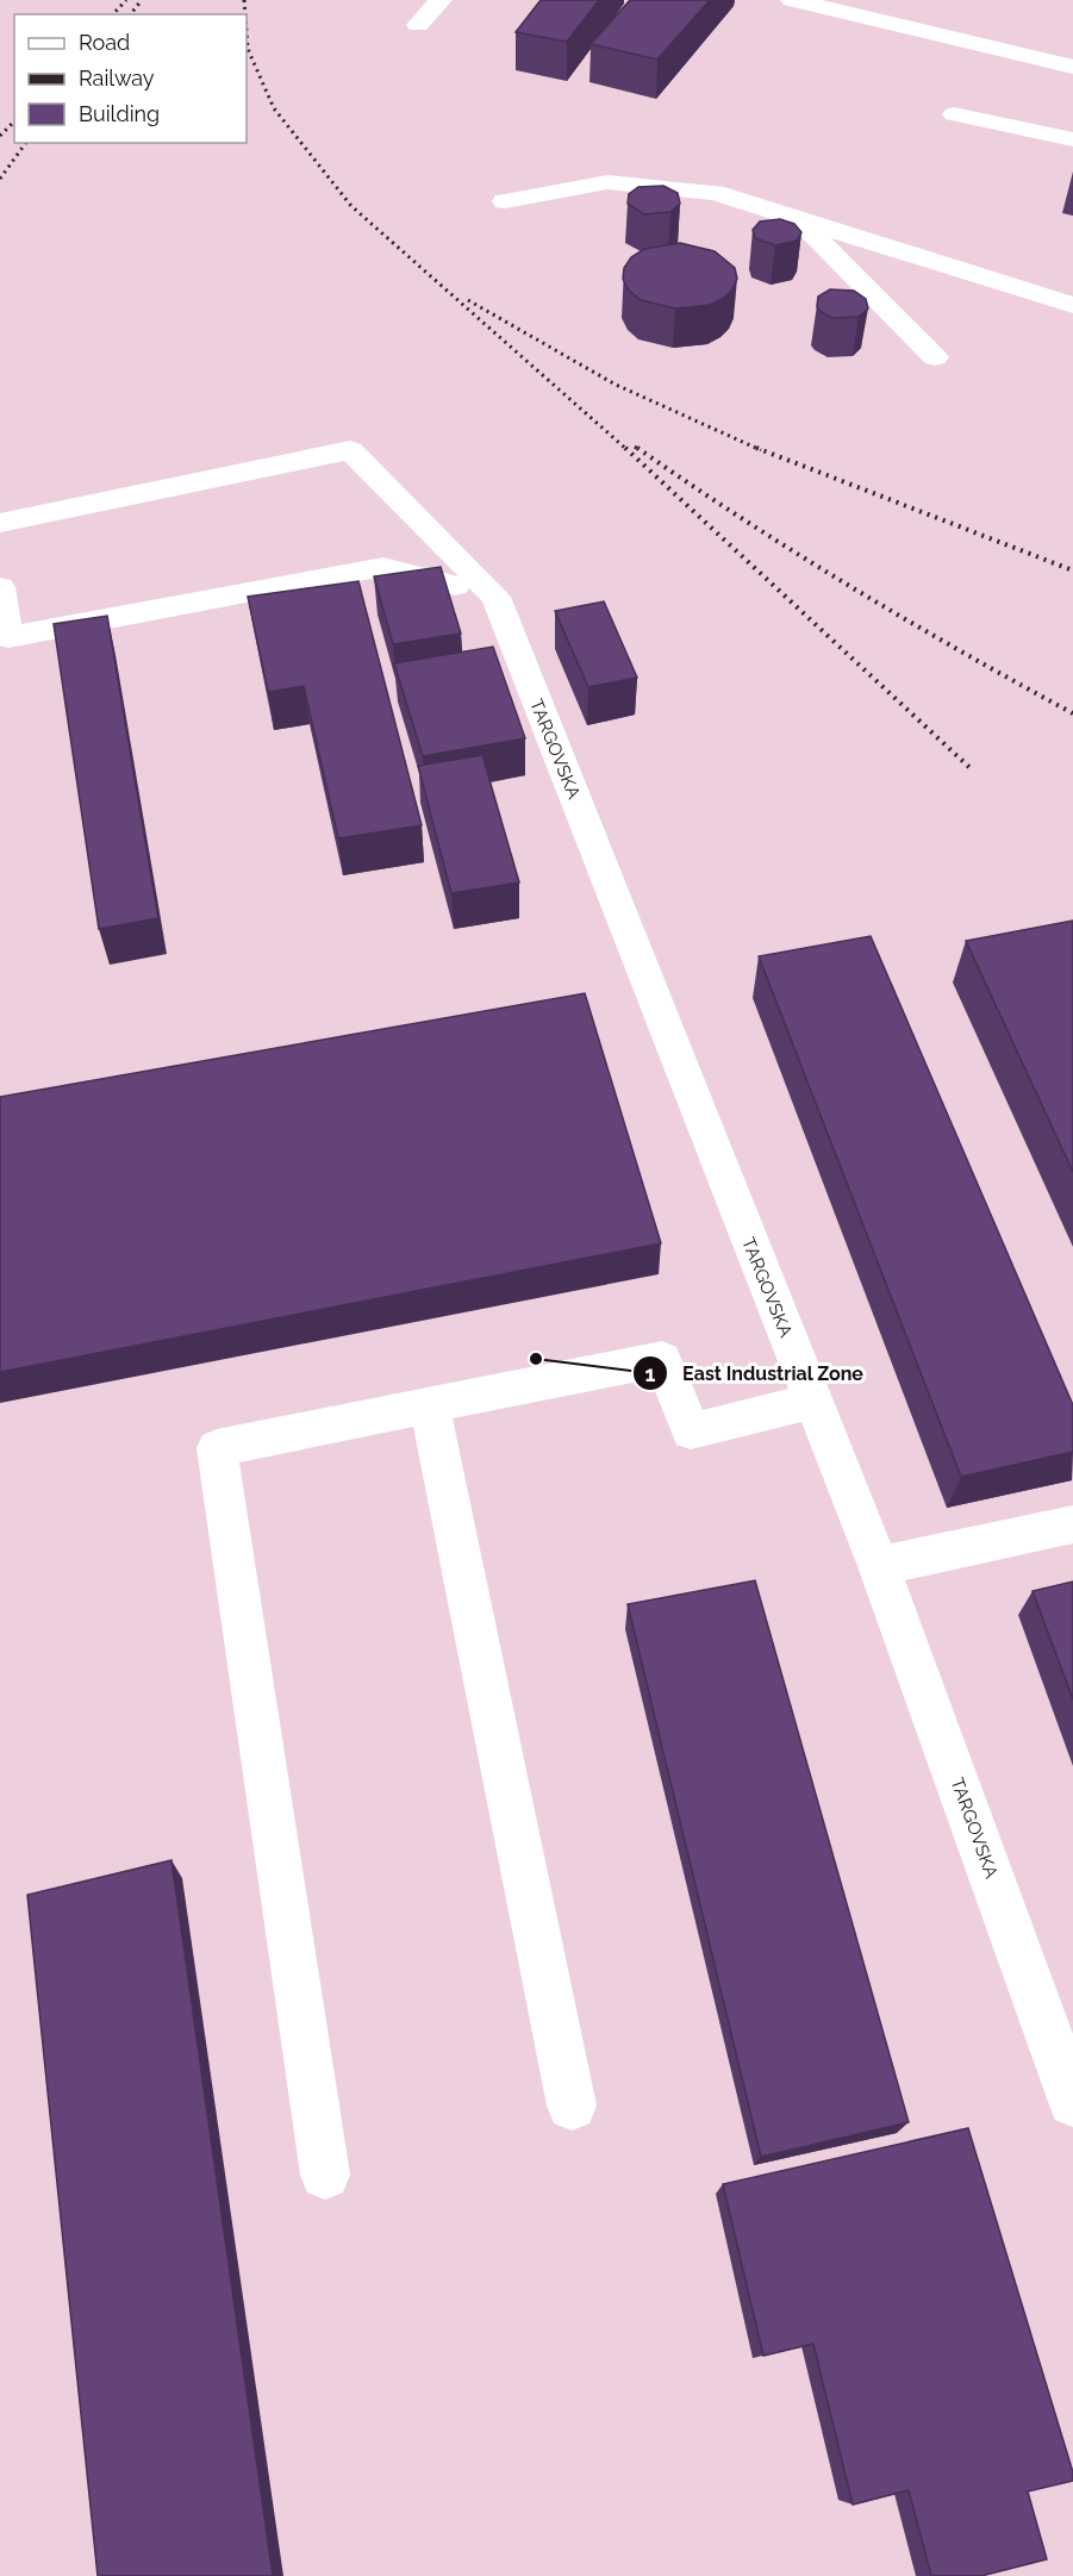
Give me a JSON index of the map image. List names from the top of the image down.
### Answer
{
  "streets": {
    "street": ["TARGOVSKA"]
  },
  "places": ["East Industrial Zone"],
  "legend": ["Road", "Railway", "Building"]
}
